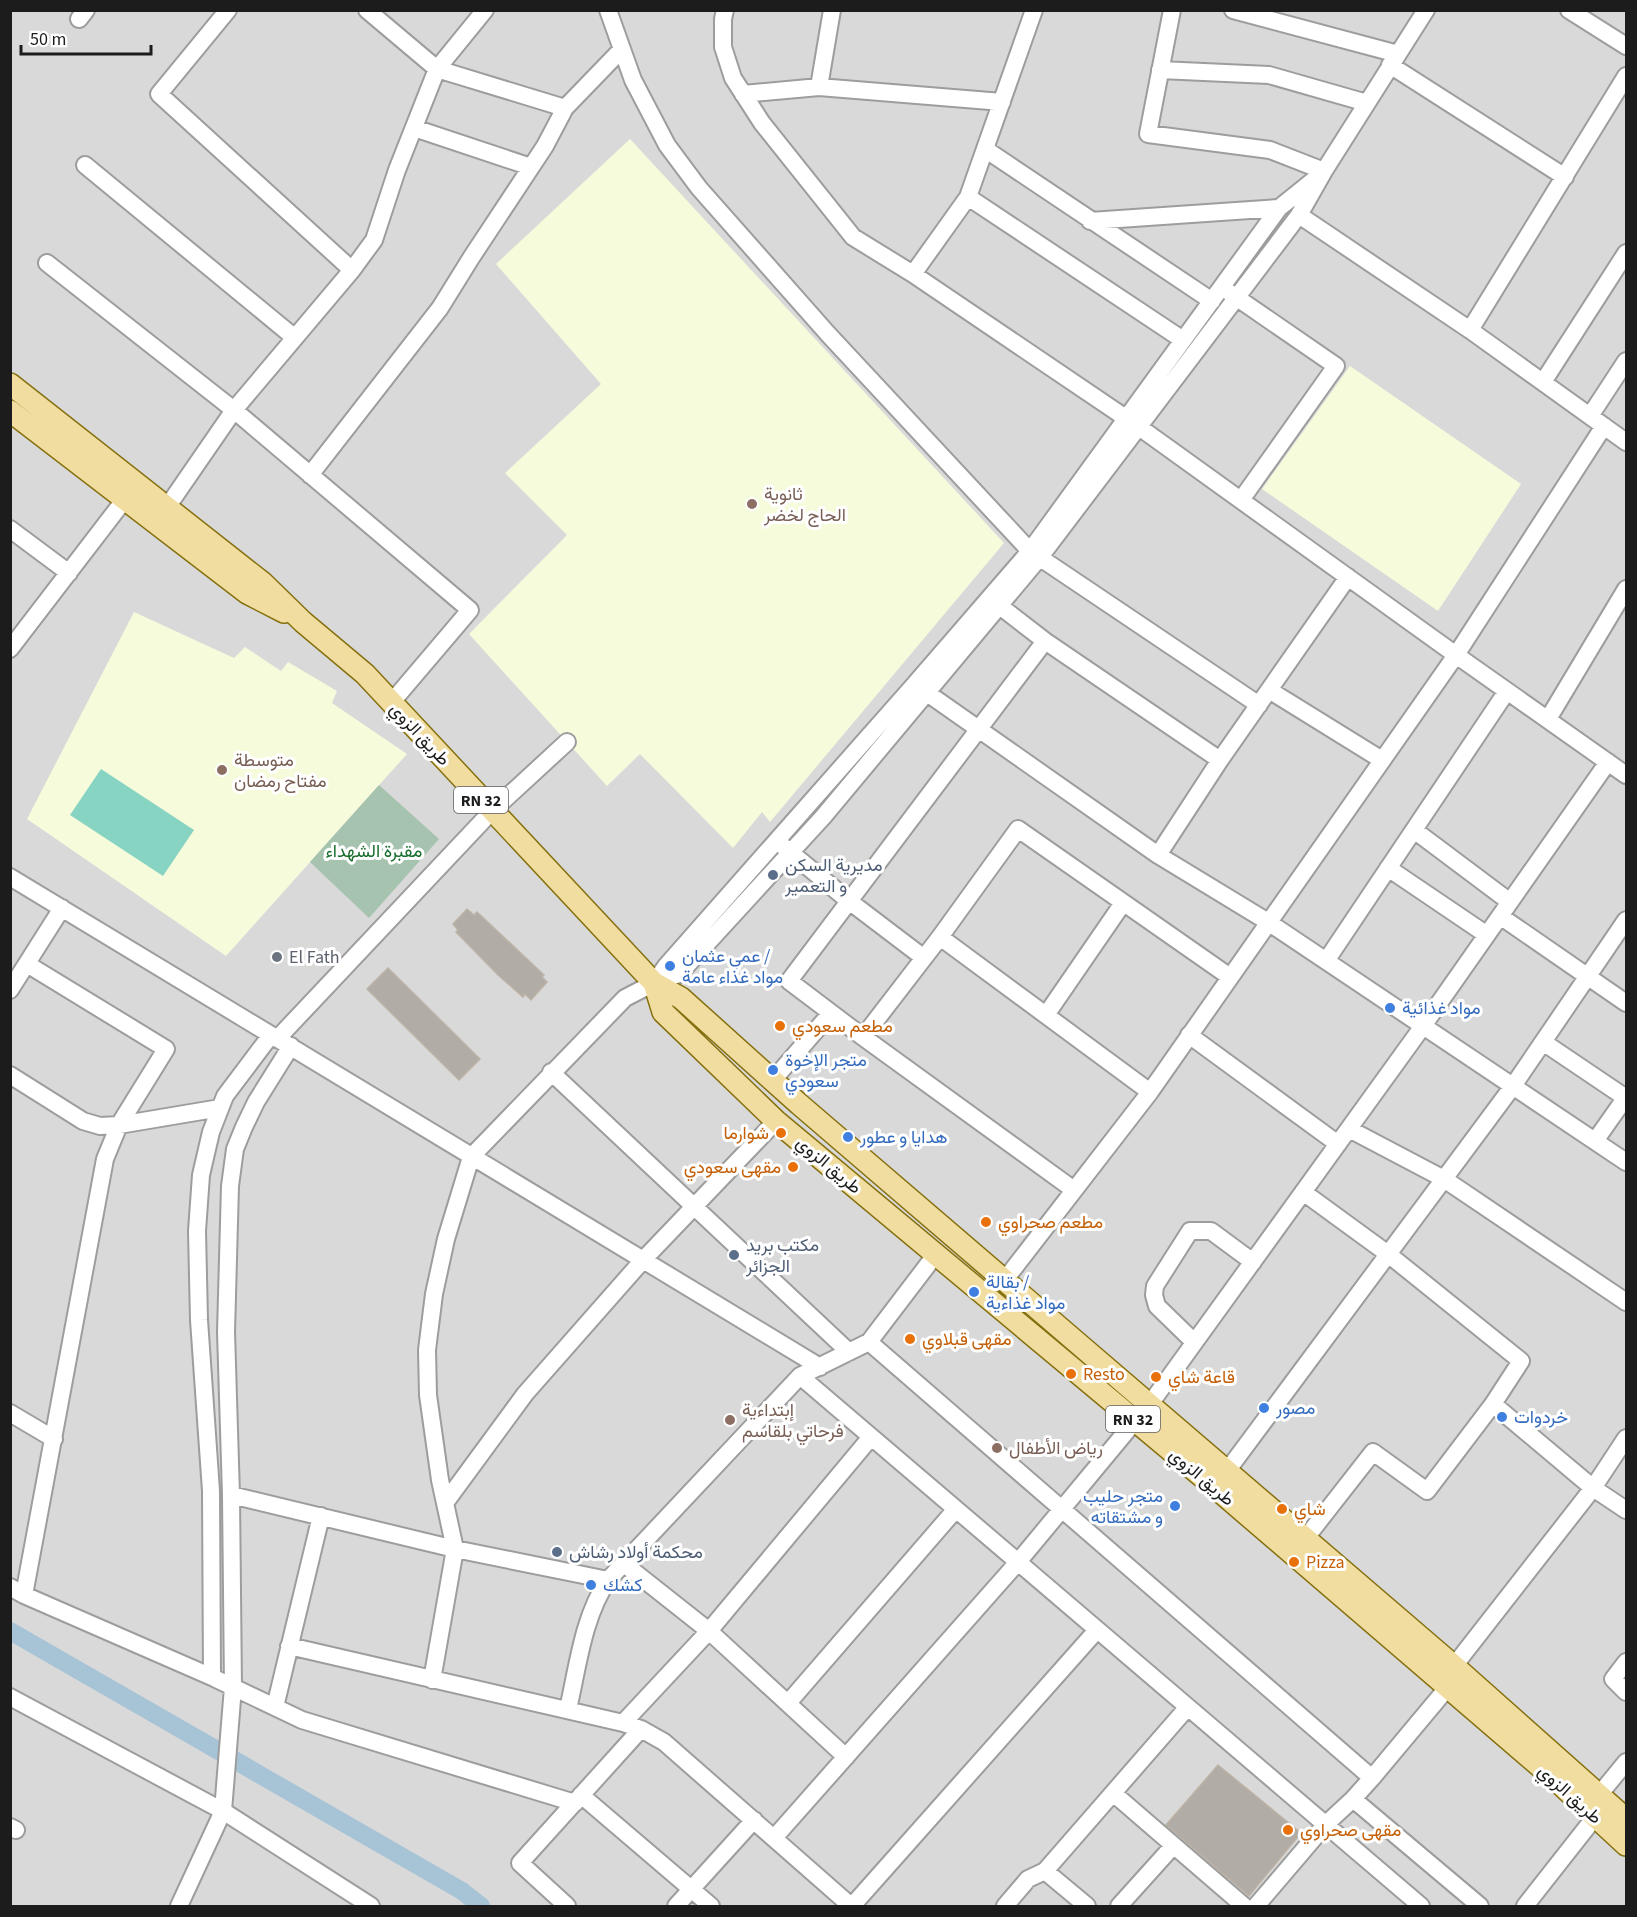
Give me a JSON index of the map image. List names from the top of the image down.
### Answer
{
  "streets": {
    "main road": ["طريق الزوي", "RN 32"]
  },
  "parks": ["مقبرة الشهداء"],
  "places": [
    "ثانوية الحاج لخضر",
    "متوسطة مفتاح رمضان",
    "مديرية السكن و التعمير",
    "El Fath",
    "عمي عثمان / مواد غذاء عامة",
    "مواد غذائية",
    "مطعم سعودي",
    "متجر الإخوة سعودي",
    "شوارما",
    "هدايا و عطور",
    "مقهى سعودي",
    "مطعم صحراوي",
    "مكتب بريد الجزائر",
    "بقالة / مواد غذاءية",
    "مقهى قبلاوي",
    "Resto",
    "قاعة شاي",
    "مصور",
    "خردوات",
    "إبتداءية فرحاتي بلقاسم",
    "رياض الأطفال",
    "متجر حليب و مشتقاته",
    "شاي",
    "محكمة أولاد رشاش",
    "Pizza",
    "كشك",
    "مقهى صحراوي"
  ],
  "scale_bar": "50 m"
}
